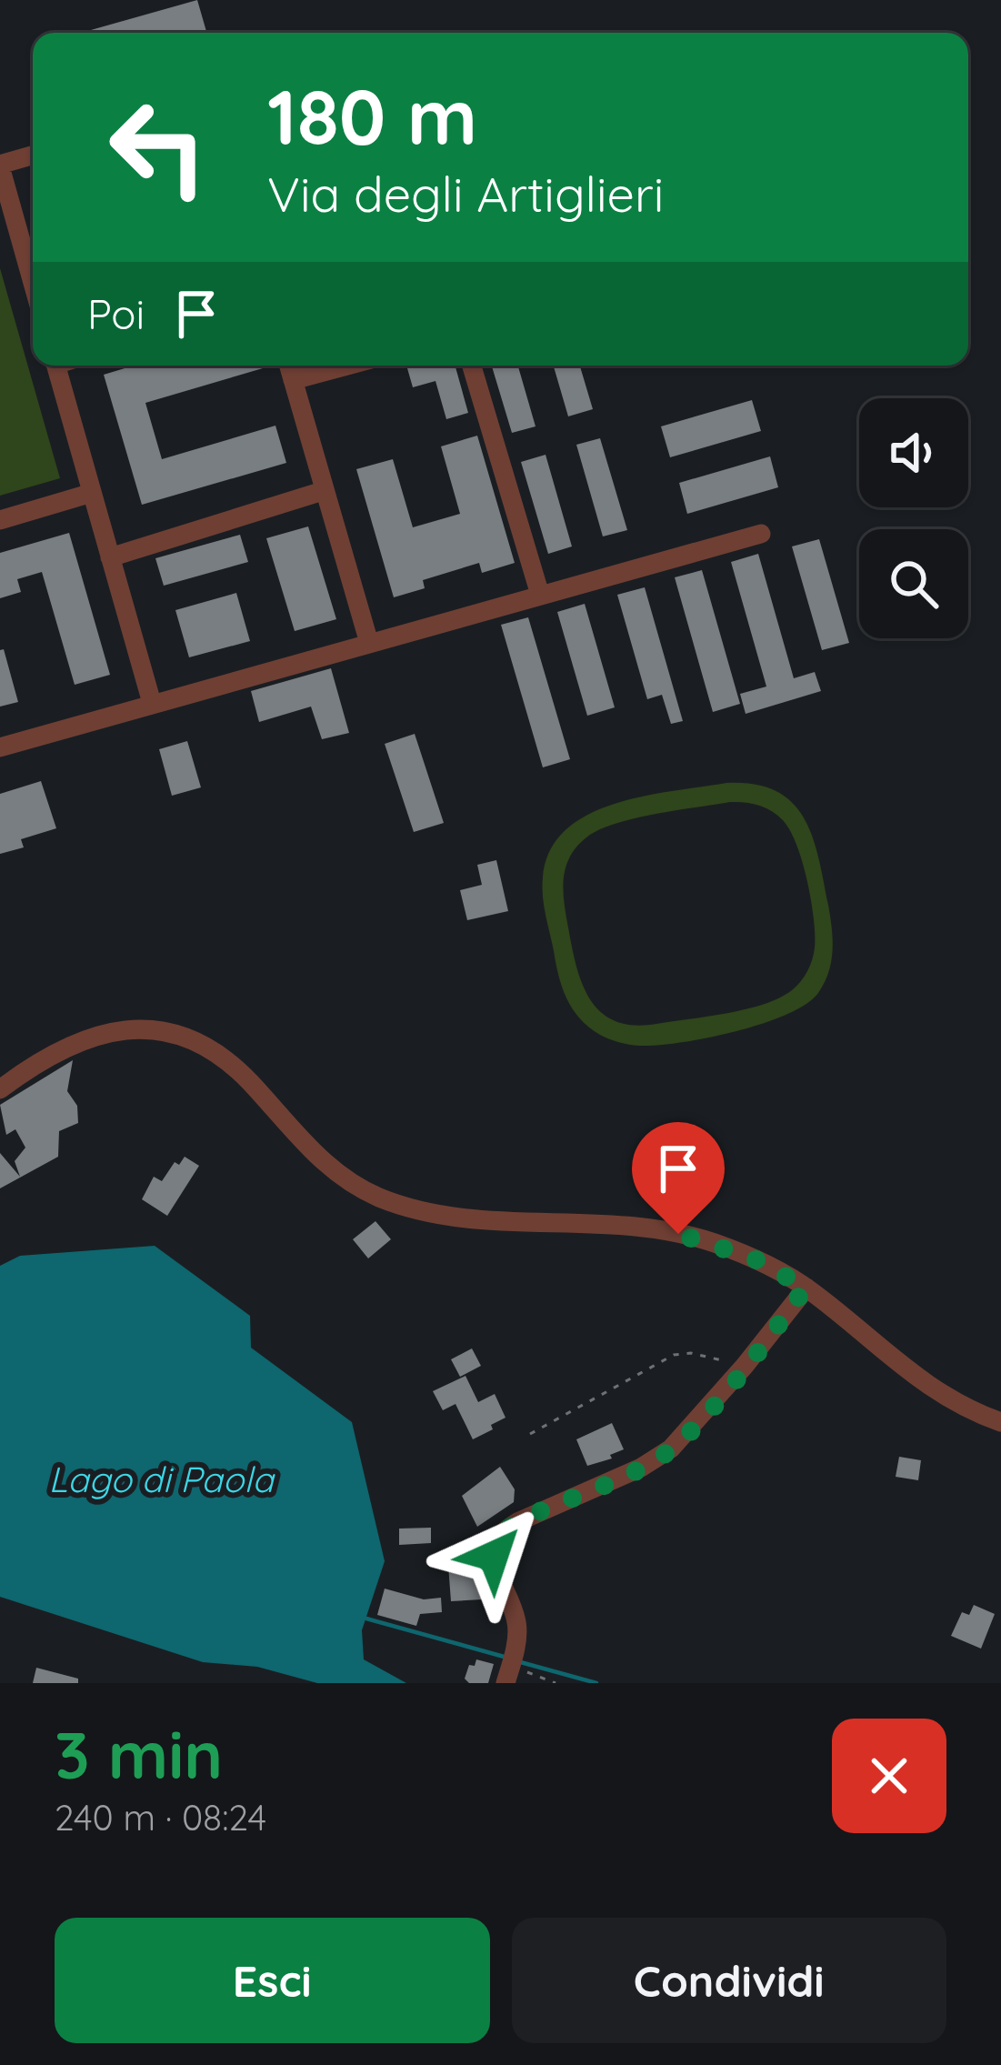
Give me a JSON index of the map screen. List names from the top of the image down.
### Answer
{
  "water": ["Lago di Paola"],
  "page": {
    "turn": ["180 m", "Via degli Artiglieri"],
    "then": "Poi",
    "heading": ["3 min", "240 m · 08:24"],
    "buttons": ["Esci", "Condividi"]
  }
}
